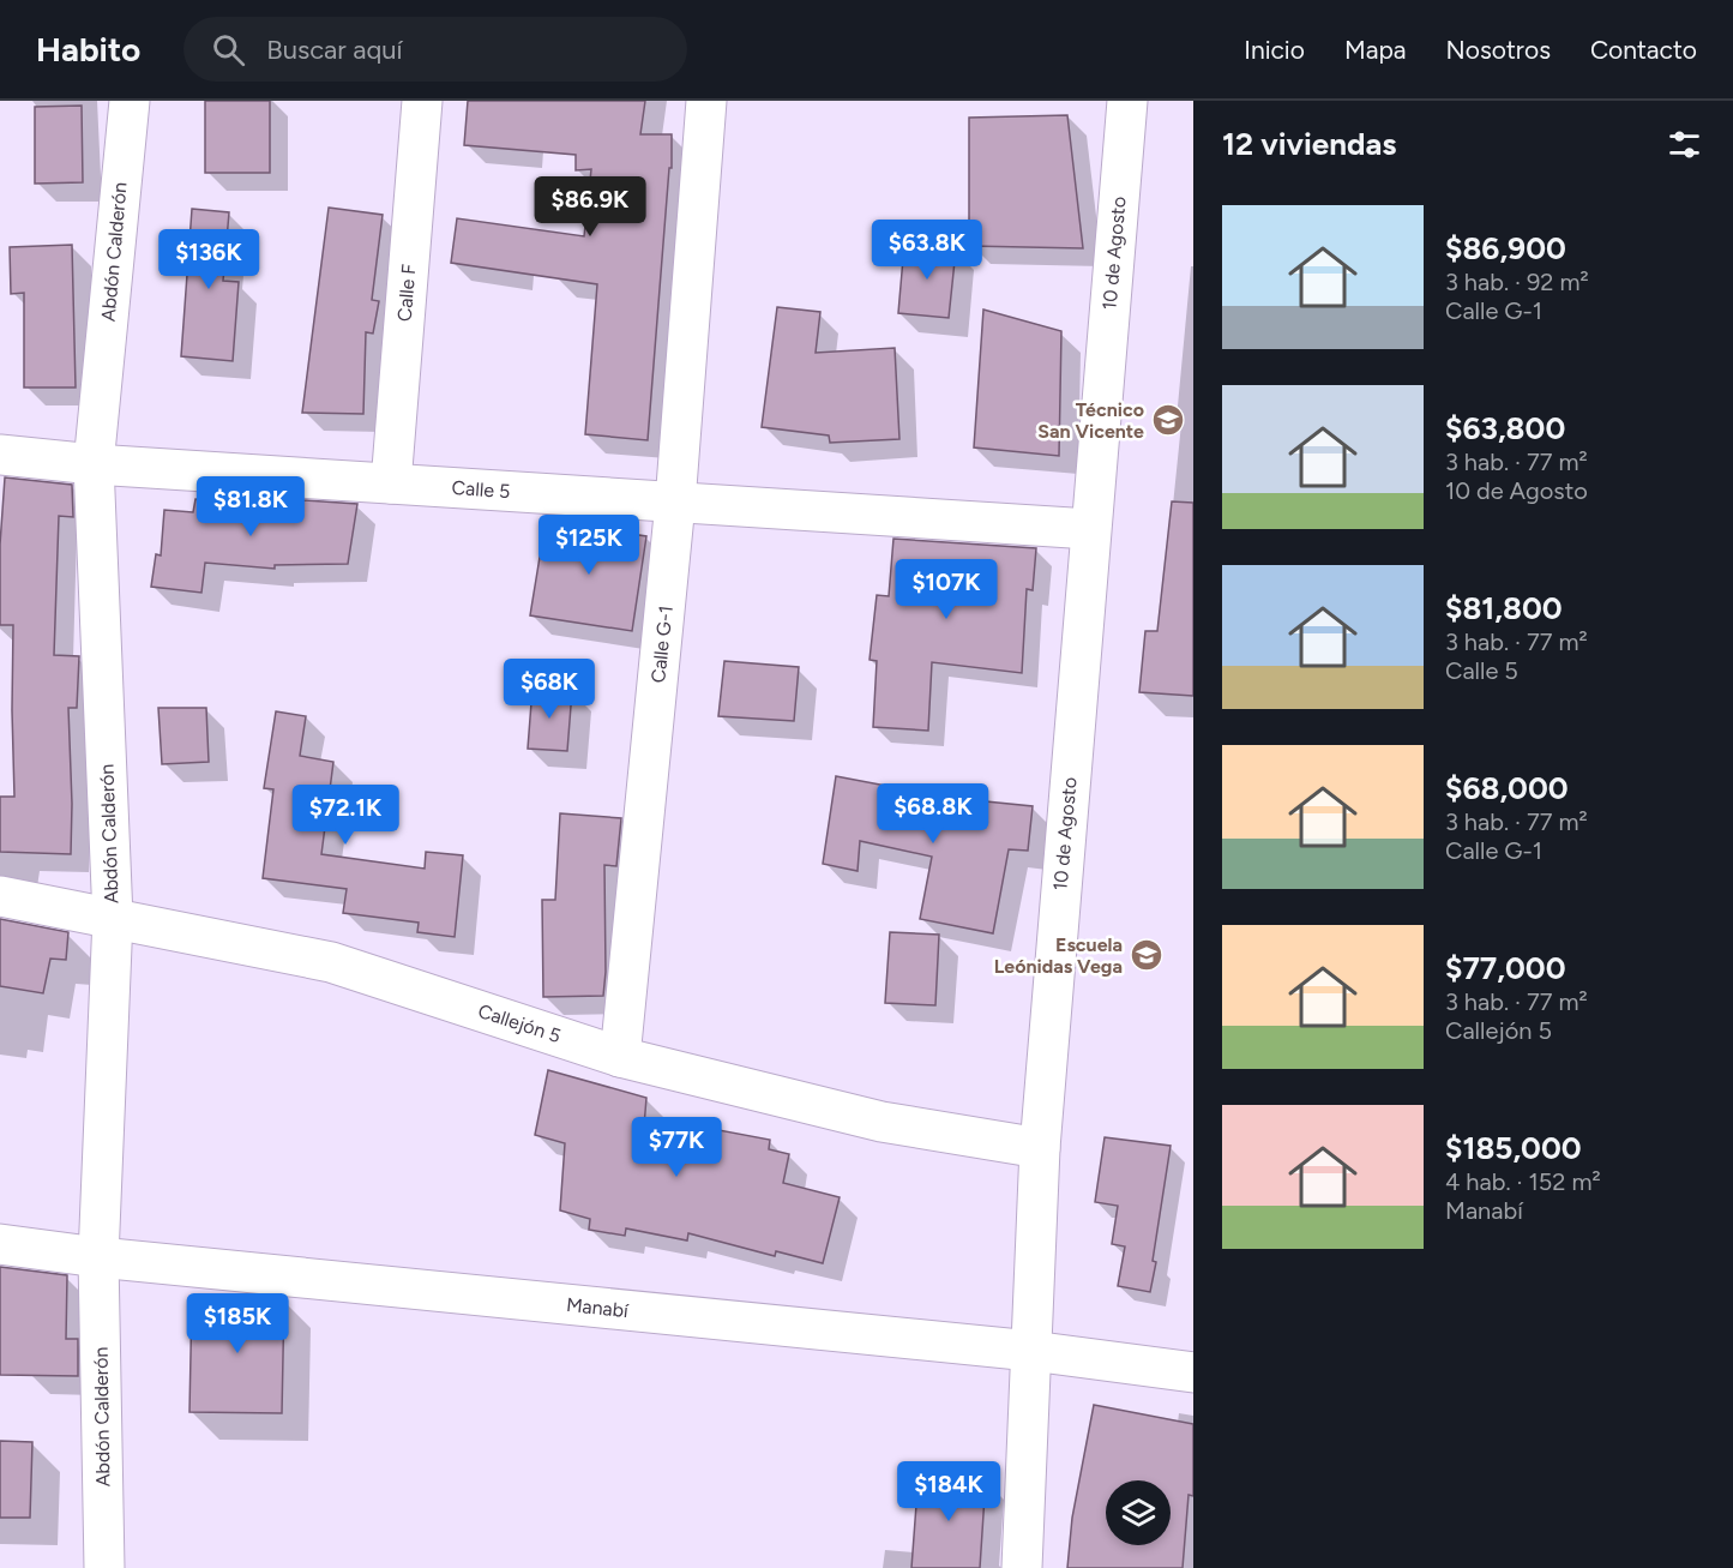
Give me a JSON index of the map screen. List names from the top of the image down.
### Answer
{
  "streets": {
    "street": [
      "Abdón Calderón",
      "10 de Agosto",
      "Calle F",
      "Calle 5",
      "Calle G-1",
      "Callejón 5",
      "Manabí"
    ]
  },
  "crossings": [
    ["Abdón Calderón", "Calle 5"],
    ["Abdón Calderón", "Callejón 5"],
    ["Abdón Calderón", "Manabí"],
    ["10 de Agosto", "Calle 5"],
    ["10 de Agosto", "Callejón 5"],
    ["10 de Agosto", "Manabí"],
    ["Calle F", "Calle 5"],
    ["Calle 5", "Calle G-1"],
    ["Calle G-1", "Callejón 5"]
  ],
  "places": {
    "school or university": ["Técnico San Vicente", "Escuela Leónidas Vega"]
  },
  "page": {
    "header": "Habito",
    "search": "Buscar aquí",
    "nav": [
      "Inicio",
      "Mapa",
      "Nosotros",
      "Contacto"
    ],
    "heading": "12 viviendas",
    "price": [
      "$86.9K",
      "$63.8K",
      "$136K",
      "$81.8K",
      "$125K",
      "$107K",
      "$68K",
      "$68.8K",
      "$72.1K",
      "$77K",
      "$185K",
      "$184K"
    ],
    "list": [
      {
        "name": "$86,900",
        "note": "3 hab. · 92 m² · Calle G-1"
      },
      {
        "name": "$63,800",
        "note": "3 hab. · 77 m² · 10 de Agosto"
      },
      {
        "name": "$81,800",
        "note": "3 hab. · 77 m² · Calle 5"
      },
      {
        "name": "$68,000",
        "note": "3 hab. · 77 m² · Calle G-1"
      },
      {
        "name": "$77,000",
        "note": "3 hab. · 77 m² · Callejón 5"
      },
      {
        "name": "$185,000",
        "note": "4 hab. · 152 m² · Manabí"
      }
    ]
  }
}
